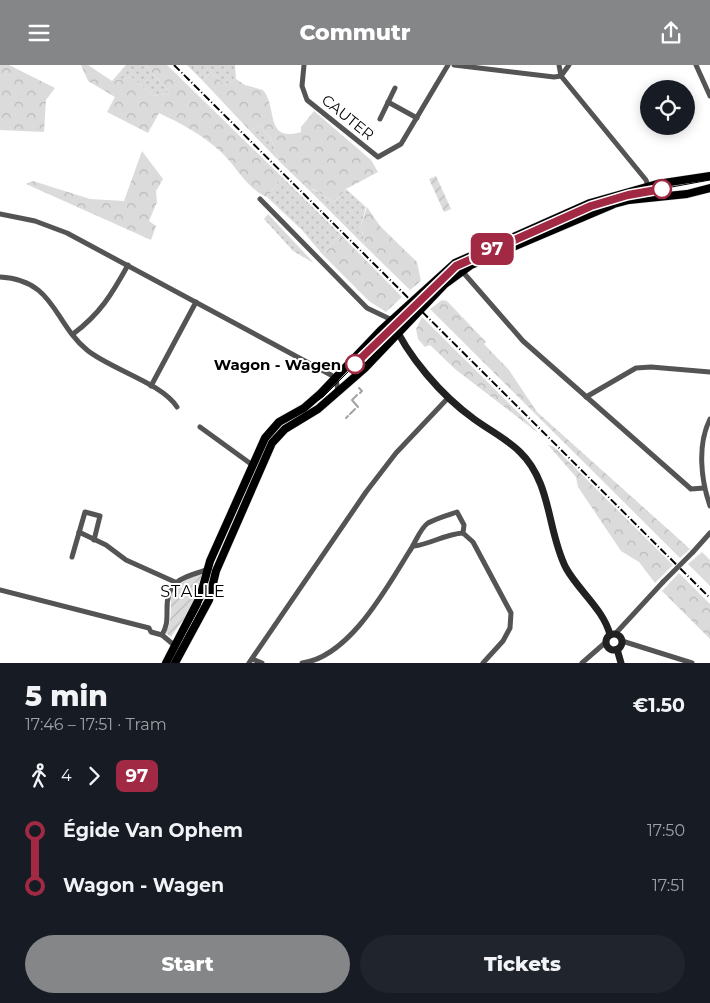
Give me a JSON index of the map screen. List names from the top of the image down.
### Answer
{
  "streets": {
    "street": ["CAUTER"]
  },
  "districts": ["STALLE"],
  "places": ["Wagon - Wagen"],
  "lines": ["tram line 97"],
  "page": {
    "header": "Commutr",
    "on_map": "97",
    "heading": ["5 min", "17:46 – 17:51 · Tram", "€1.50"],
    "legs": ["4", "97"],
    "list": [
      {
        "name": "Égide Van Ophem",
        "value": "17:50"
      },
      {
        "name": "Wagon - Wagen",
        "value": "17:51"
      }
    ],
    "buttons": ["Start", "Tickets"]
  }
}
